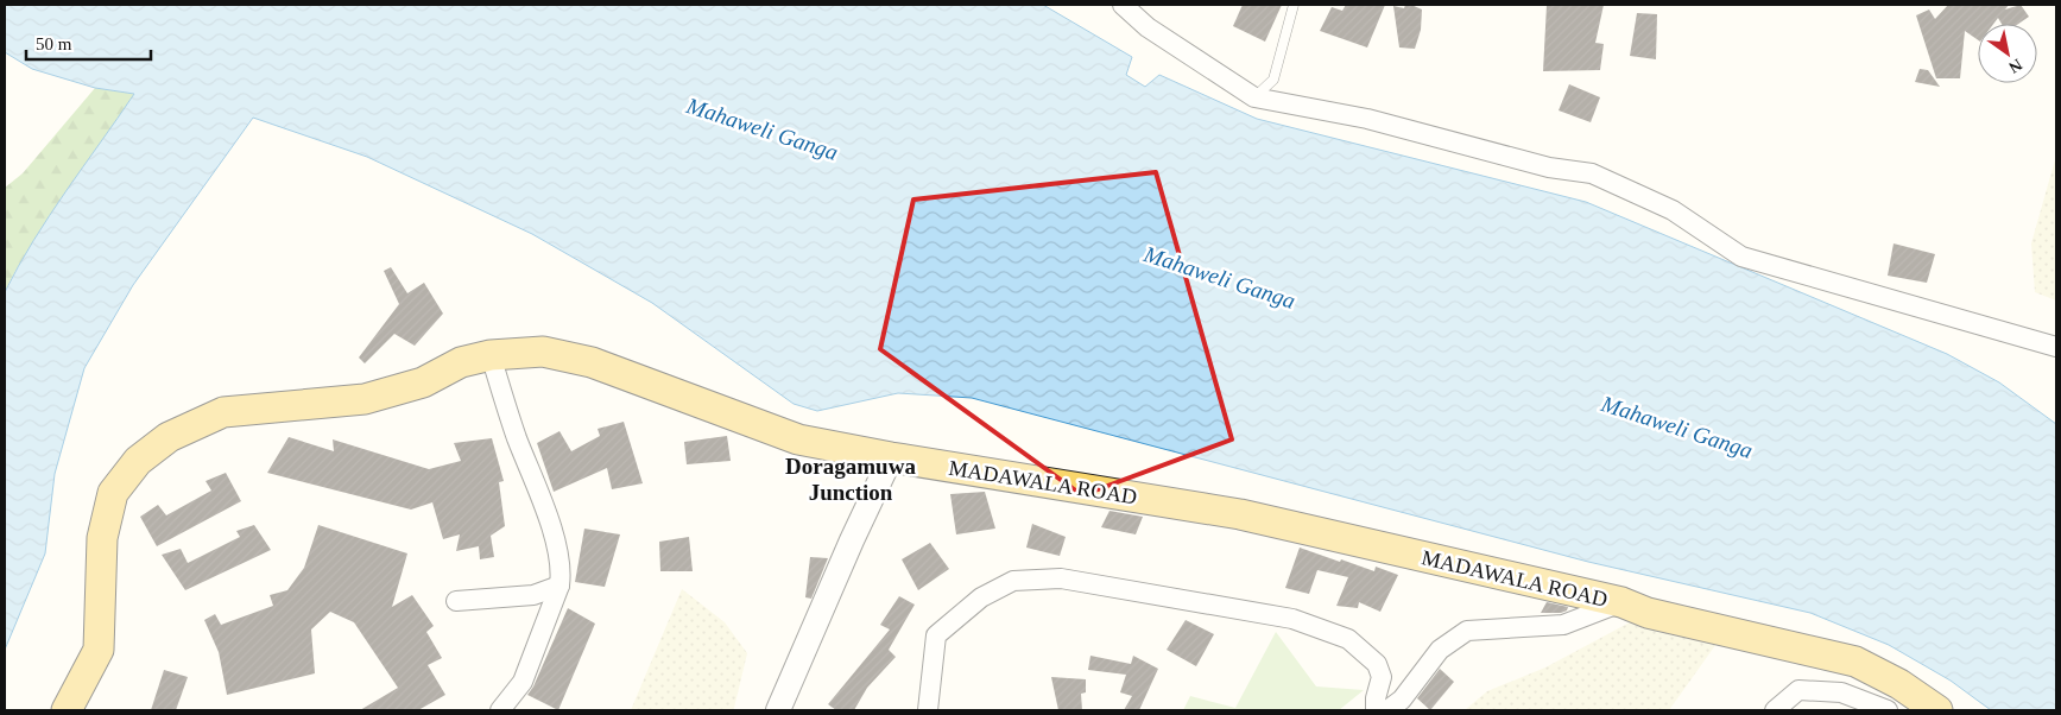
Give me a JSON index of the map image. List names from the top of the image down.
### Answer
{
  "streets": {
    "main road": ["MADAWALA ROAD"]
  },
  "districts": ["Doragamuwa Junction"],
  "water": ["Mahaweli Ganga"],
  "scale_bar": "50 m",
  "north": "bottom right"
}
